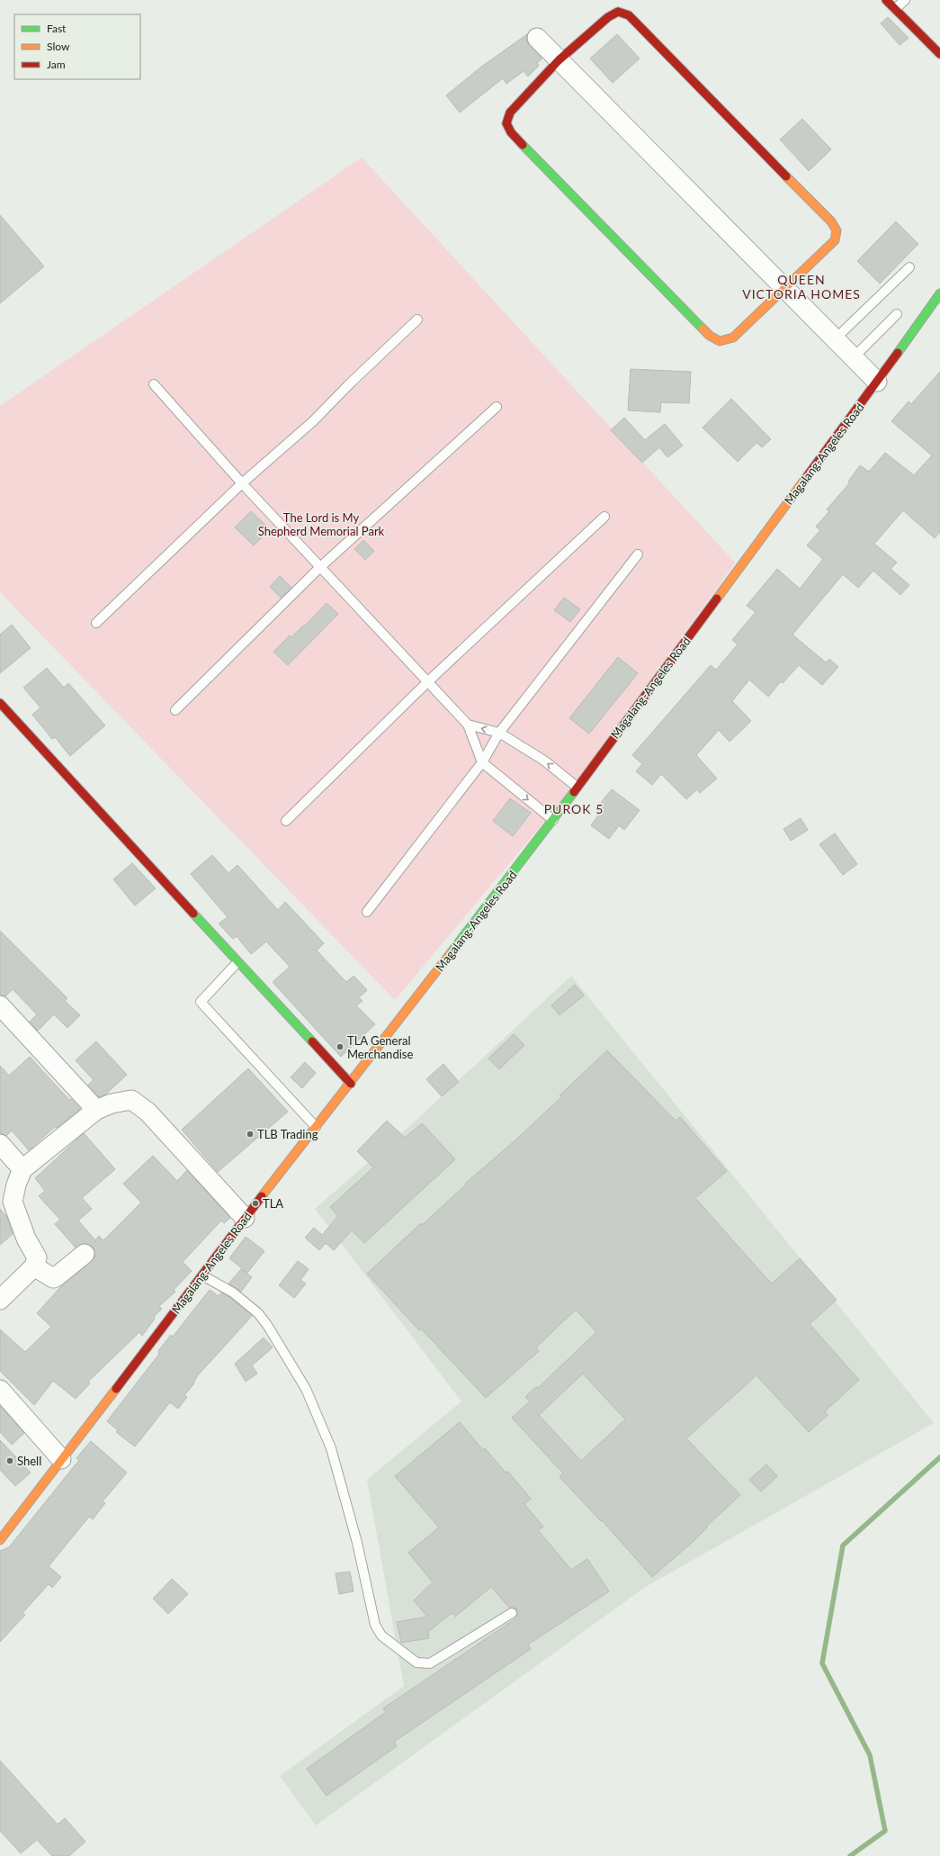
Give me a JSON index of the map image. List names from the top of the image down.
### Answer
{
  "streets": {
    "main road": ["Magalang-Angeles Road"]
  },
  "districts": ["QUEEN VICTORIA HOMES", "PUROK 5"],
  "parks": ["The Lord is My Shepherd Memorial Park"],
  "places": [
    "TLA General Merchandise",
    "TLB Trading",
    "TLA",
    "Shell"
  ],
  "legend": ["Fast", "Slow", "Jam"]
}
